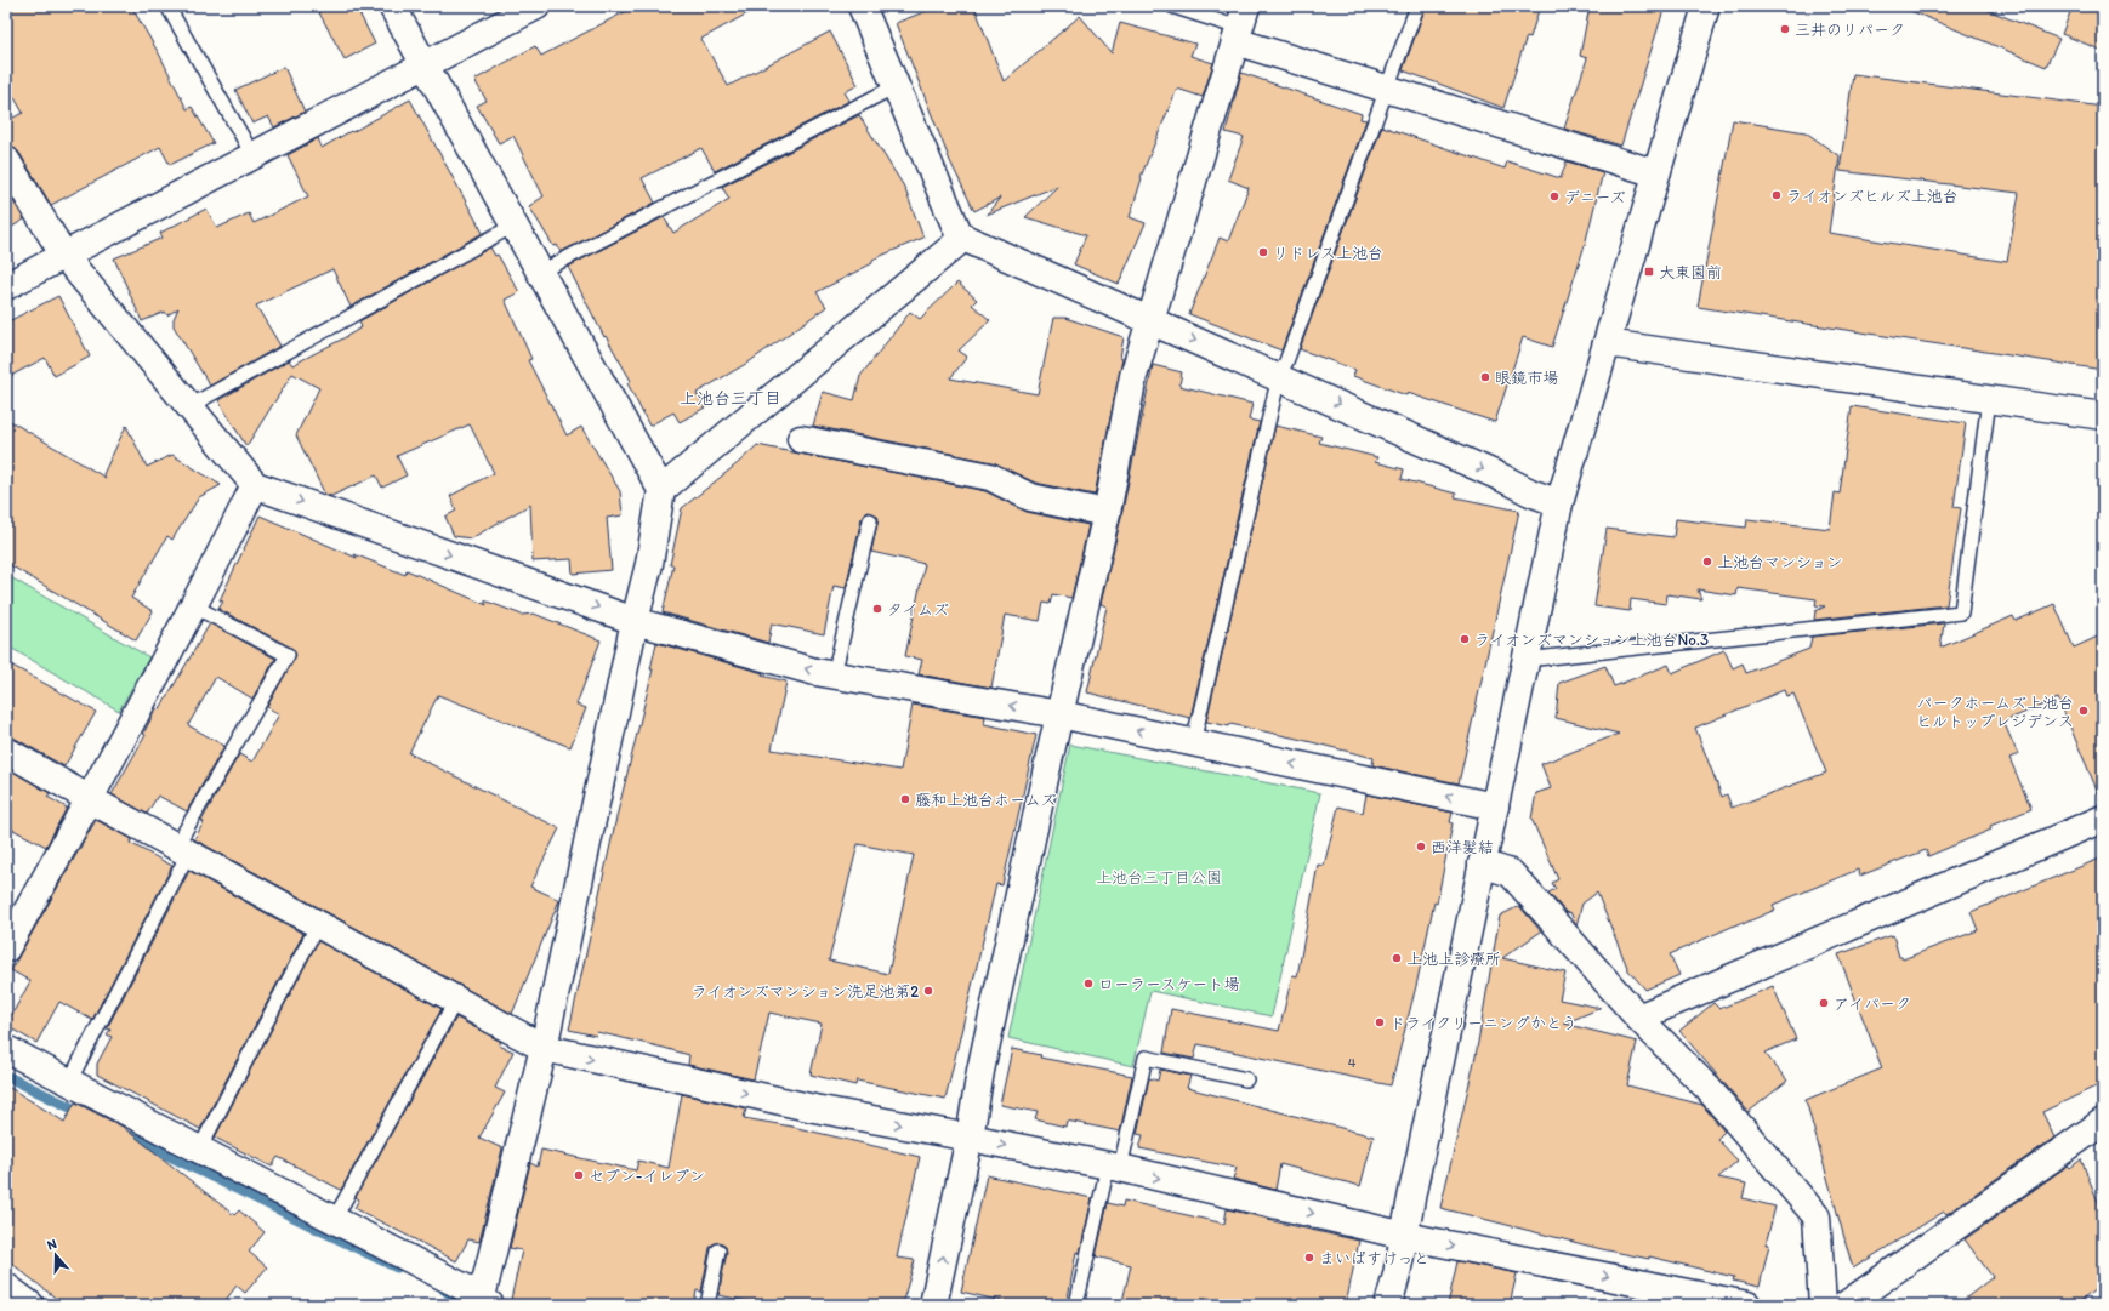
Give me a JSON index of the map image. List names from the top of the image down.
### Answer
{
  "districts": ["上池台三丁目"],
  "parks": ["上池台三丁目公園"],
  "places": {
    "other": [
      "三井のリパーク",
      "ライオンズヒルズ上池台",
      "デニーズ",
      "リドレス上池台",
      "眼鏡市場",
      "上池台マンション",
      "タイムズ",
      "ライオンズマンション上池台No.3",
      "パークホームズ上池台 ヒルトップレジデンス",
      "藤和上池台ホームズ",
      "西洋髪結",
      "上池上診療所",
      "ローラースケート場",
      "ライオンズマンション洗足池第2",
      "アイパーク",
      "ドライクリーニングかとう",
      "セブン-イレブン",
      "まいばすけっと"
    ],
    "transit": ["大東園前"]
  },
  "house_numbers": ["4"],
  "north": "top"
}
